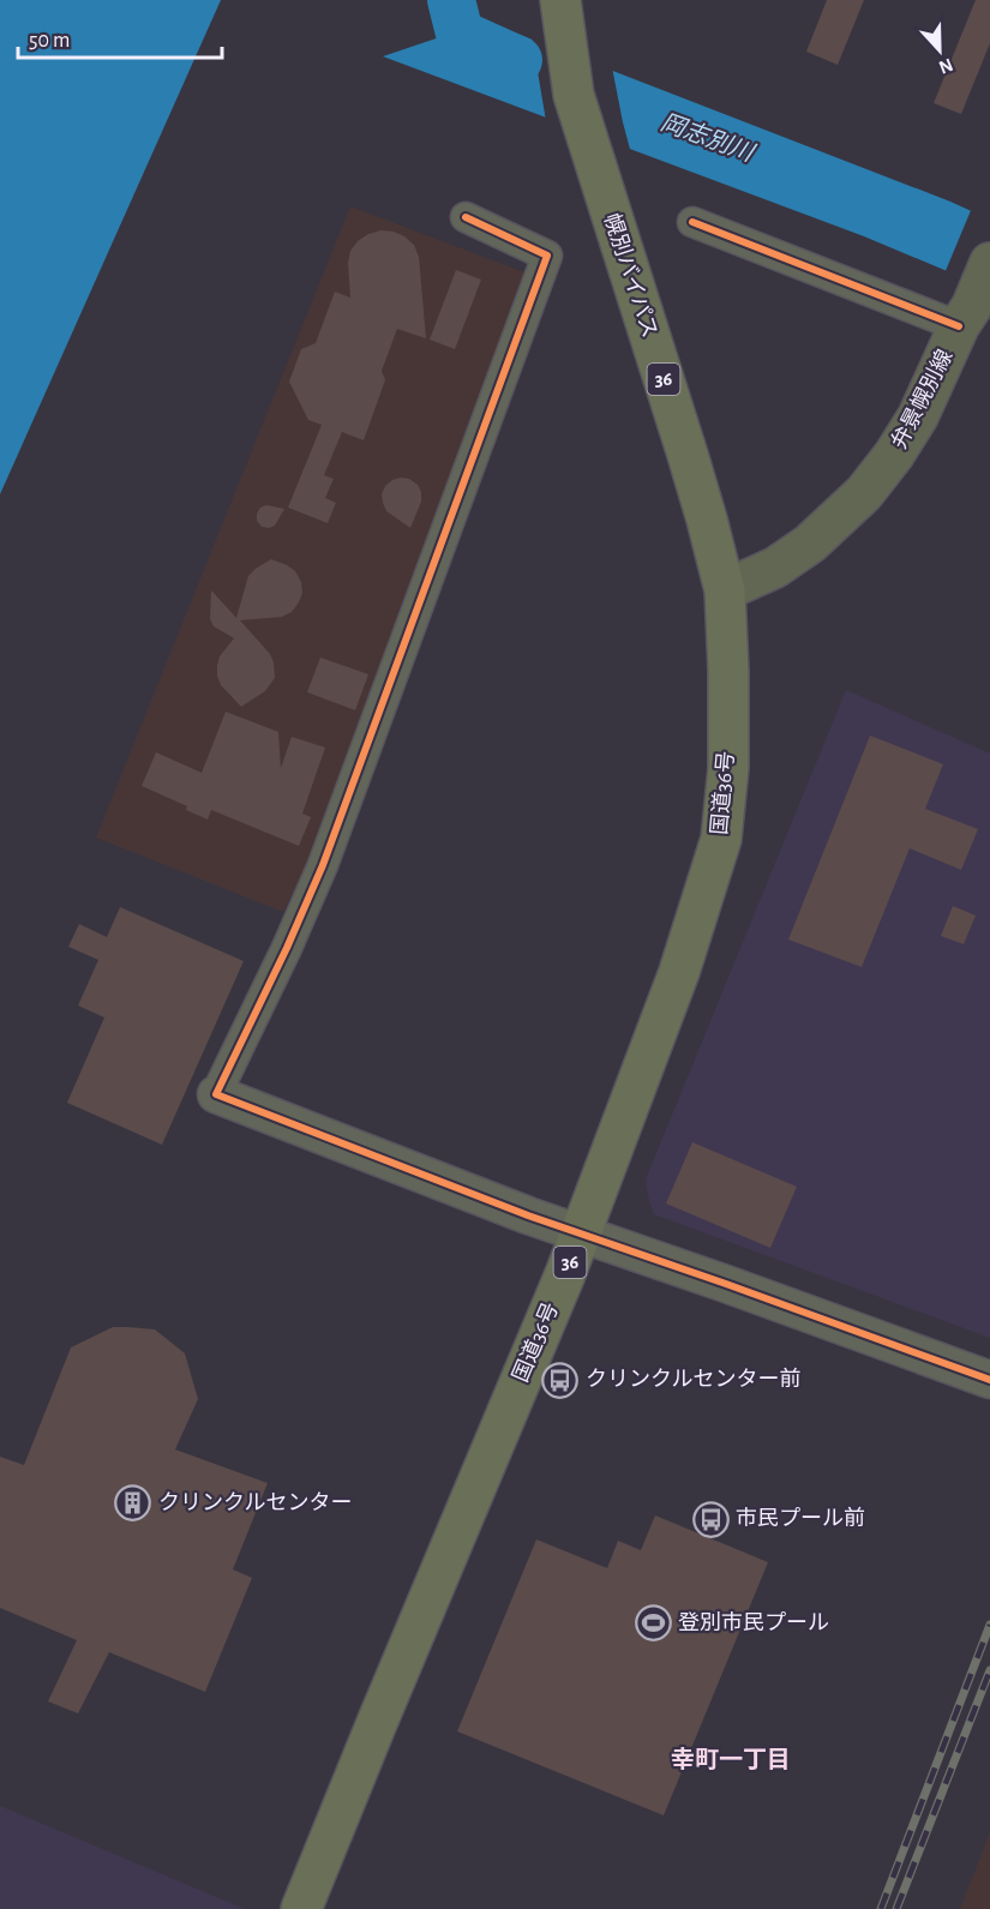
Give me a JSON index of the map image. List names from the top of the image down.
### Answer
{
  "streets": {
    "highway": ["幌別バイパス", "36", "国道36号"],
    "main road": ["弁景幌別線"]
  },
  "crossings": [
    ["幌別バイパス", "弁景幌別線"],
    ["幌別バイパス", "国道36号"],
    ["弁景幌別線", "国道36号"]
  ],
  "districts": ["幸町一丁目"],
  "water": ["岡志別川"],
  "places": {
    "bus stop": ["クリンクルセンター前", "市民プール前"],
    "building": ["クリンクルセンター"],
    "sports": ["登別市民プール"]
  },
  "scale_bar": "50 m",
  "north": "bottom"
}
